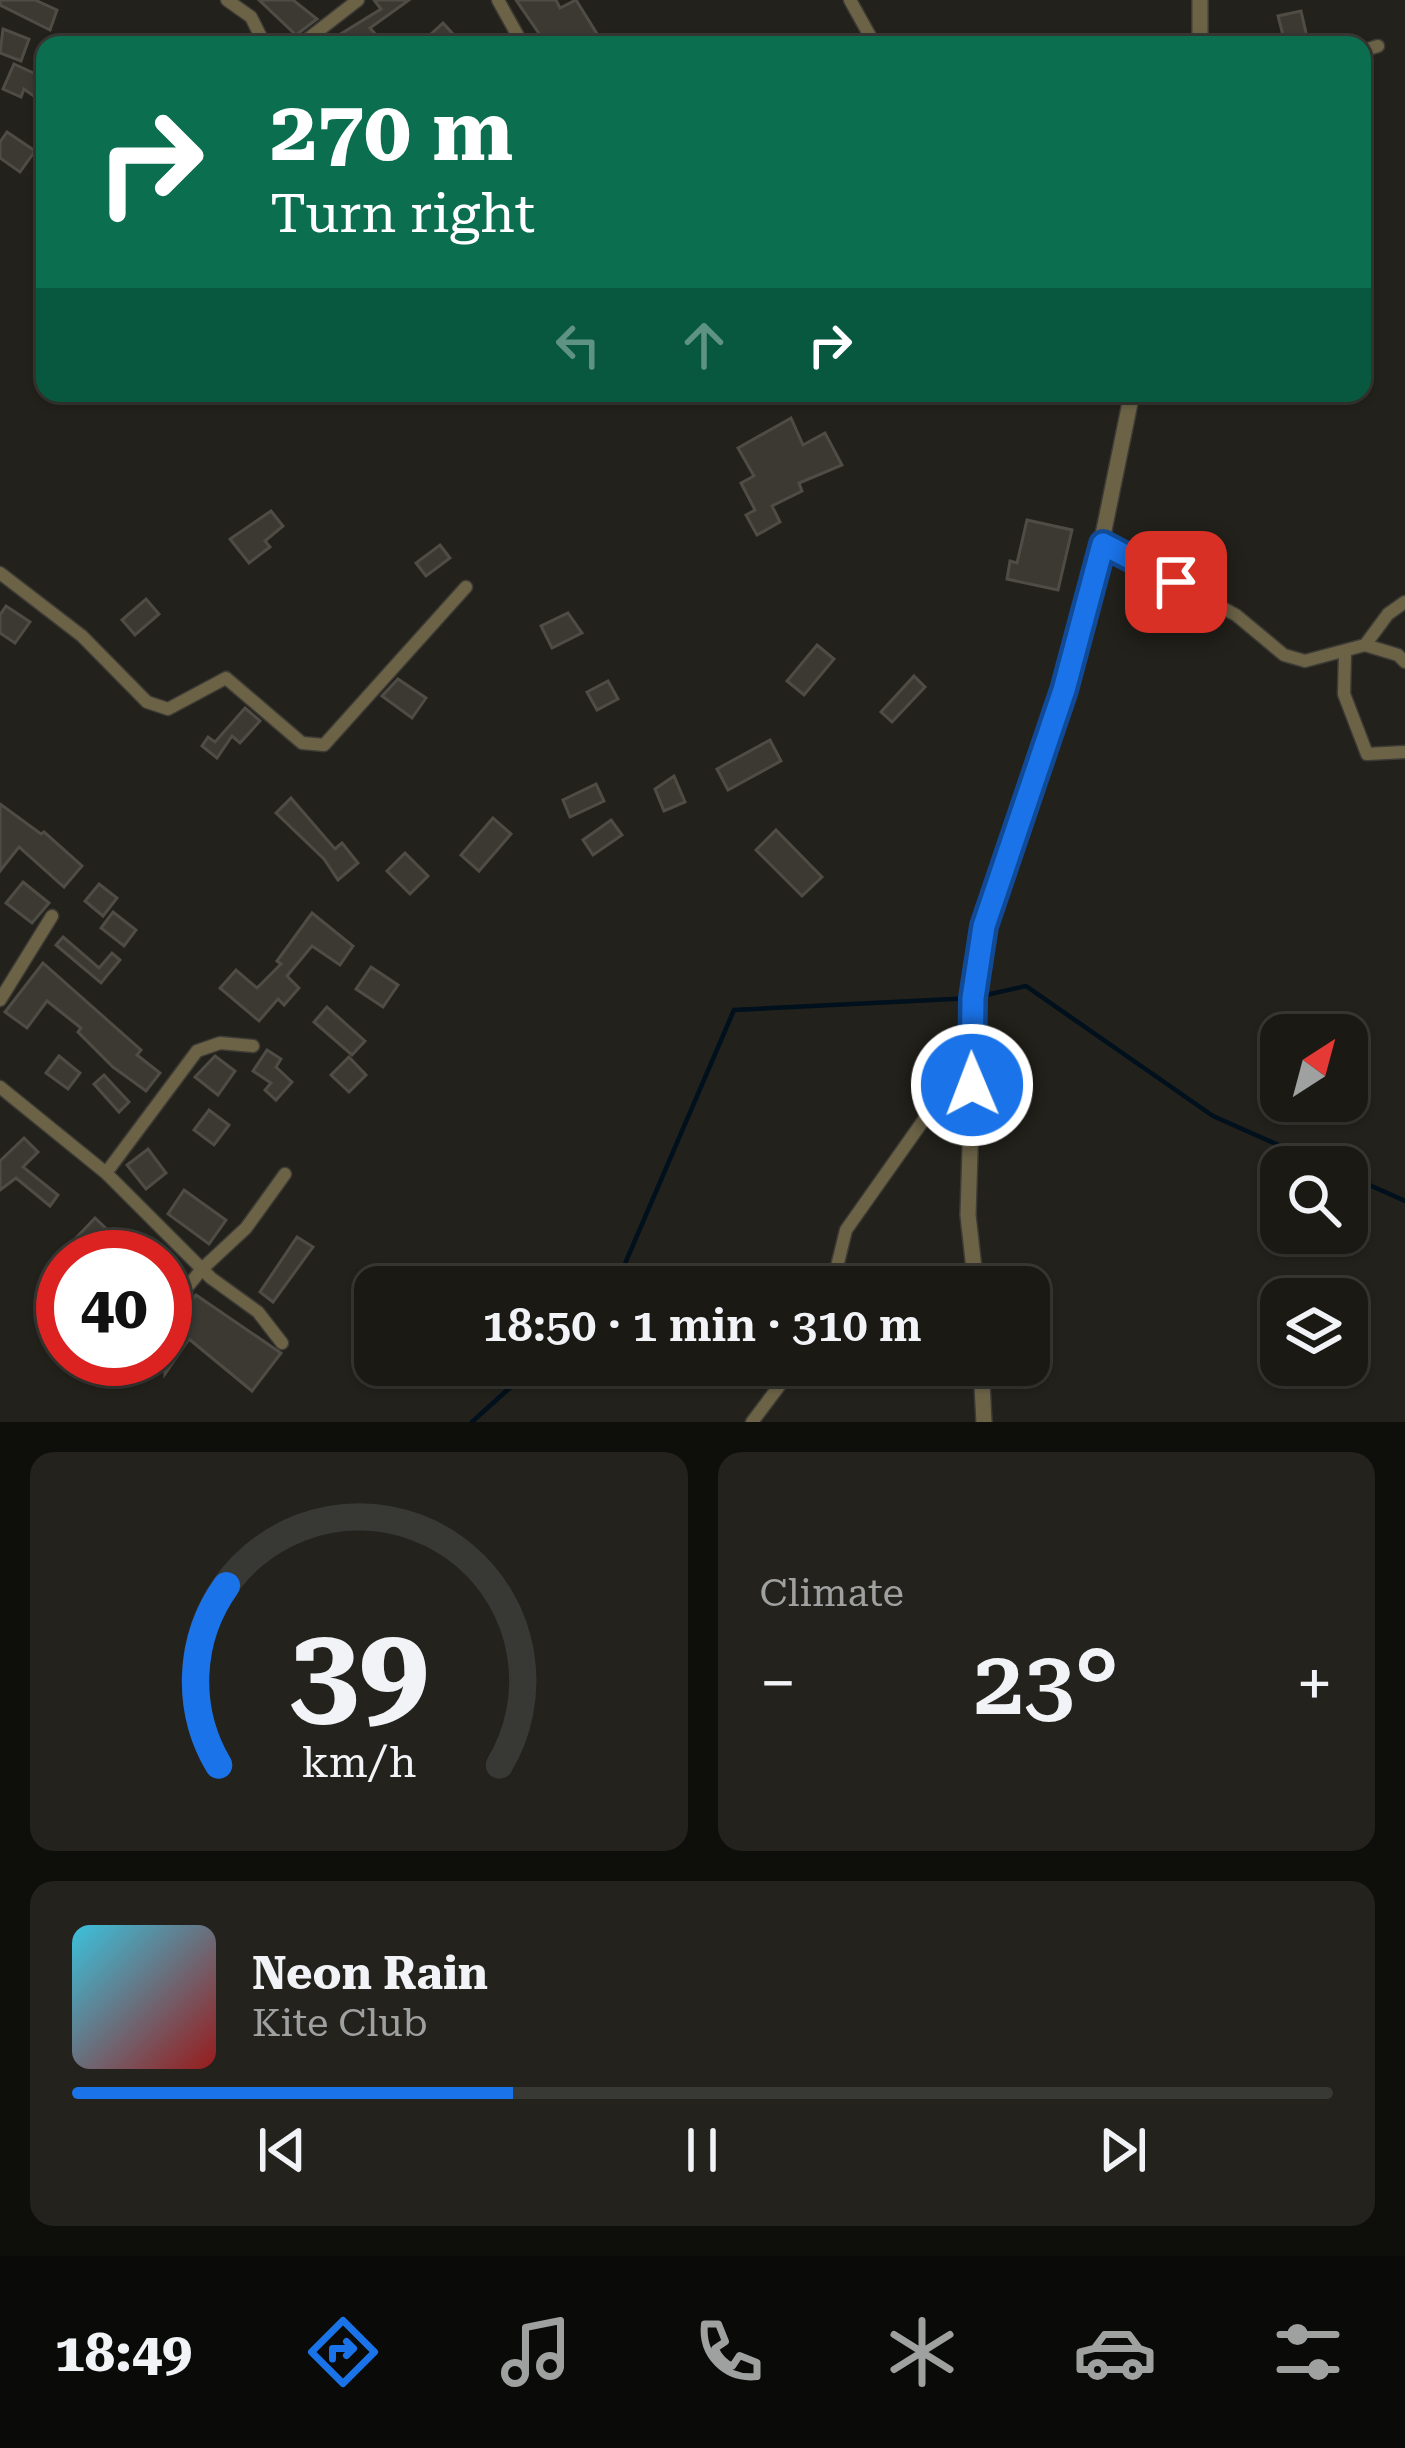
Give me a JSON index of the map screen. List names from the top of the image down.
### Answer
{
  "north": "top right",
  "page": {
    "turn": ["270 m", "Turn right"],
    "limit": "40",
    "trip": "18:50 · 1 min · 310 m",
    "tile": "Climate",
    "heat": ["−", "23°", "+"],
    "song": ["Neon Rain", "Kite Club"],
    "tabs": "18:49",
    "gauge": ["39", "km/h"]
  }
}
